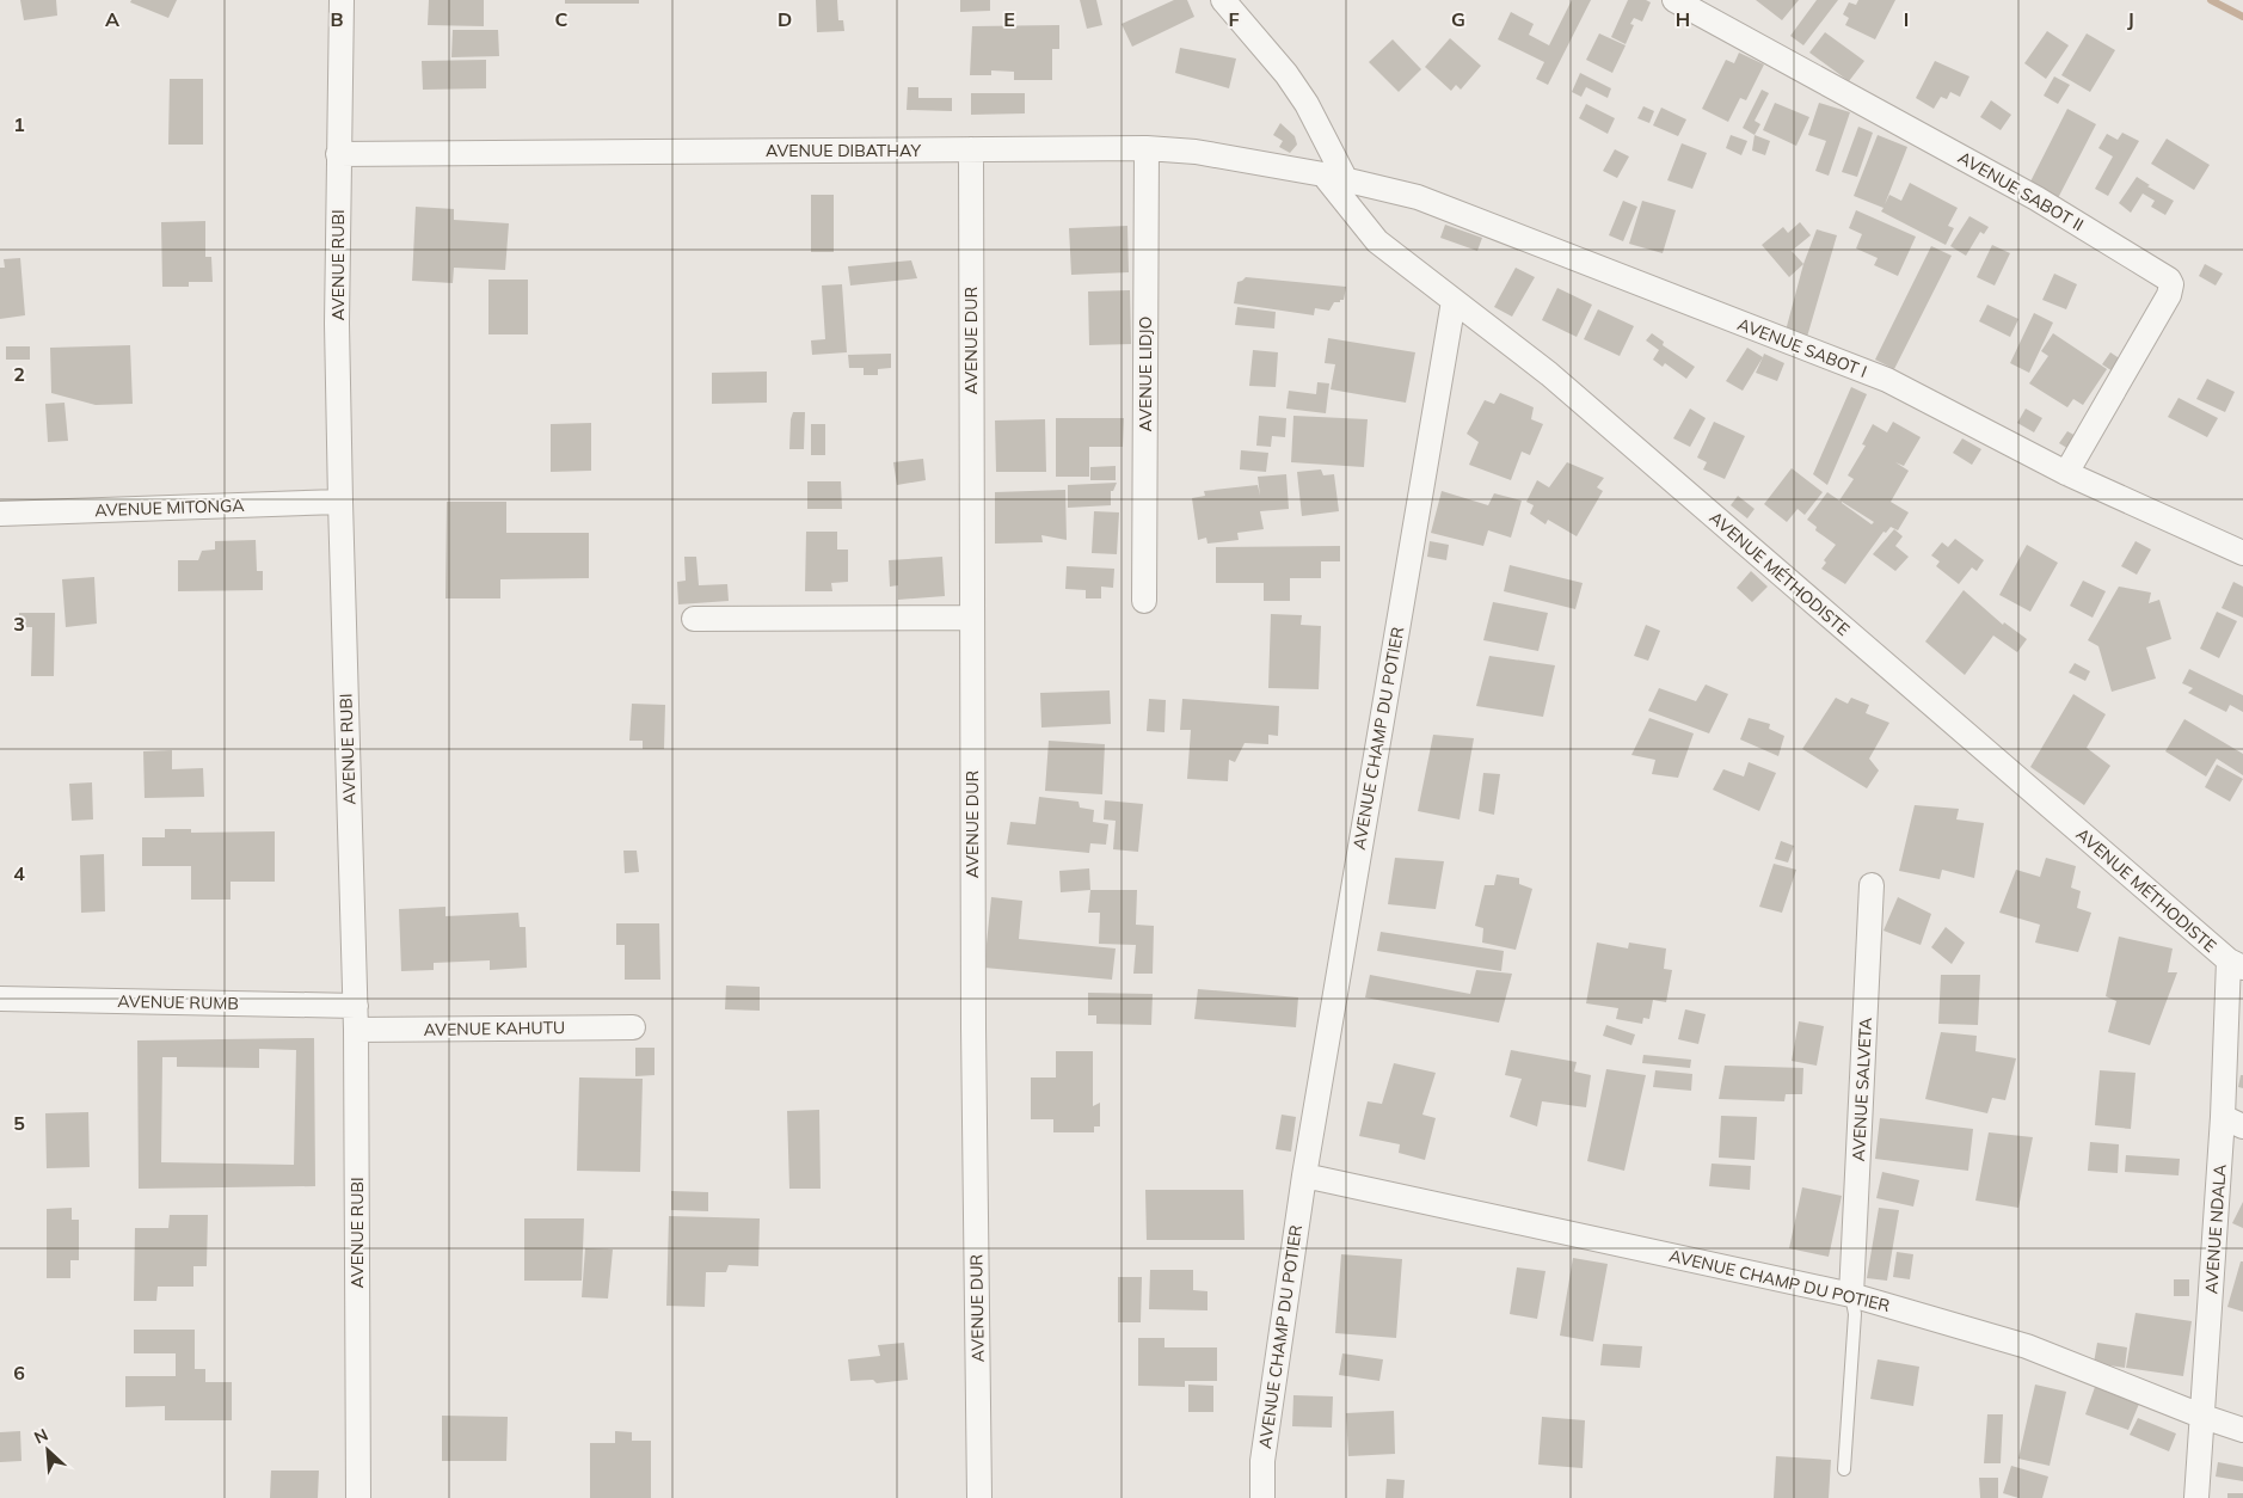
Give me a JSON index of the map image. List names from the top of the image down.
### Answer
{
  "streets": {
    "street": [
      "AVENUE DIBATHAY",
      "AVENUE SABOT II",
      "AVENUE RUBI",
      "AVENUE DUR",
      "AVENUE SABOT I",
      "AVENUE LIDJO",
      "AVENUE MITONGA",
      "AVENUE MÉTHODISTE",
      "AVENUE CHAMP DU POTIER",
      "AVENUE RUMB",
      "AVENUE KAHUTU",
      "AVENUE SALVETA",
      "AVENUE NDALA"
    ]
  },
  "crossings": [
    ["AVENUE DIBATHAY", "AVENUE RUBI"],
    ["AVENUE DIBATHAY", "AVENUE DUR"],
    ["AVENUE DIBATHAY", "AVENUE SABOT I"],
    ["AVENUE DIBATHAY", "AVENUE LIDJO"],
    ["AVENUE DIBATHAY", "AVENUE MÉTHODISTE"],
    ["AVENUE SABOT II", "AVENUE SABOT I"],
    ["AVENUE RUBI", "AVENUE MITONGA"],
    ["AVENUE RUBI", "AVENUE RUMB"],
    ["AVENUE RUBI", "AVENUE KAHUTU"],
    ["AVENUE MÉTHODISTE", "AVENUE CHAMP DU POTIER"],
    ["AVENUE MÉTHODISTE", "AVENUE NDALA"],
    ["AVENUE CHAMP DU POTIER", "AVENUE SALVETA"],
    ["AVENUE CHAMP DU POTIER", "AVENUE NDALA"],
    ["AVENUE RUMB", "AVENUE KAHUTU"]
  ],
  "north": "top left",
  "grid": {
    "columns": [
      "A",
      "B",
      "C",
      "D",
      "E",
      "F",
      "G",
      "H",
      "I",
      "J"
    ],
    "rows": [
      "1",
      "2",
      "3",
      "4",
      "5",
      "6"
    ]
  }
}
